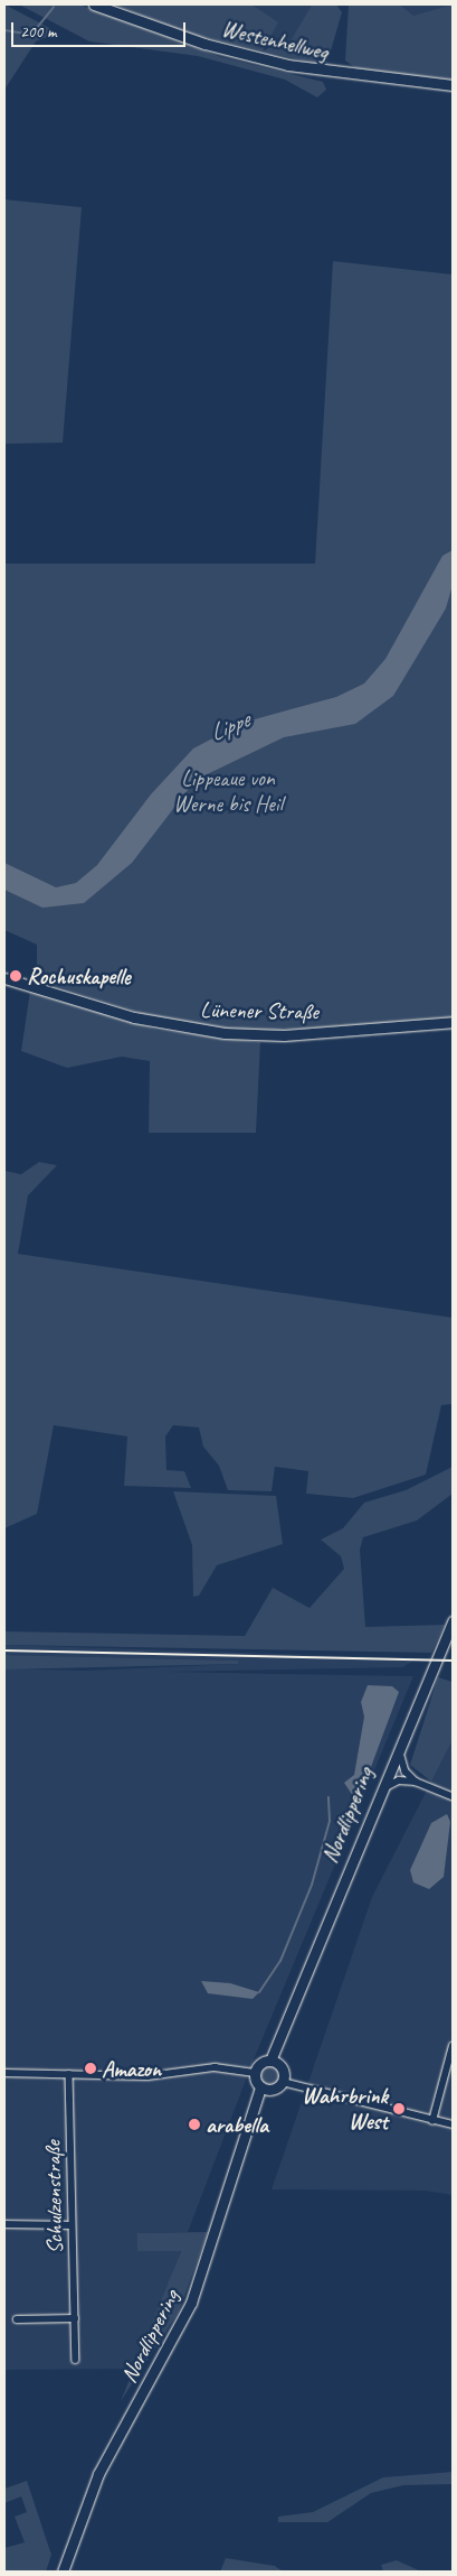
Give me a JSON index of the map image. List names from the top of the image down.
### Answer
{
  "streets": {
    "main road": ["Westenhellweg", "Lünener Straße", "Nordlippering"],
    "street": ["Schulzenstraße"]
  },
  "water": ["Lippe"],
  "parks": ["Lippeaue von Werne bis Heil"],
  "places": [
    "Rochuskapelle",
    "Amazon",
    "Wahrbrink West",
    "arabella"
  ],
  "scale_bar": "200 m"
}
